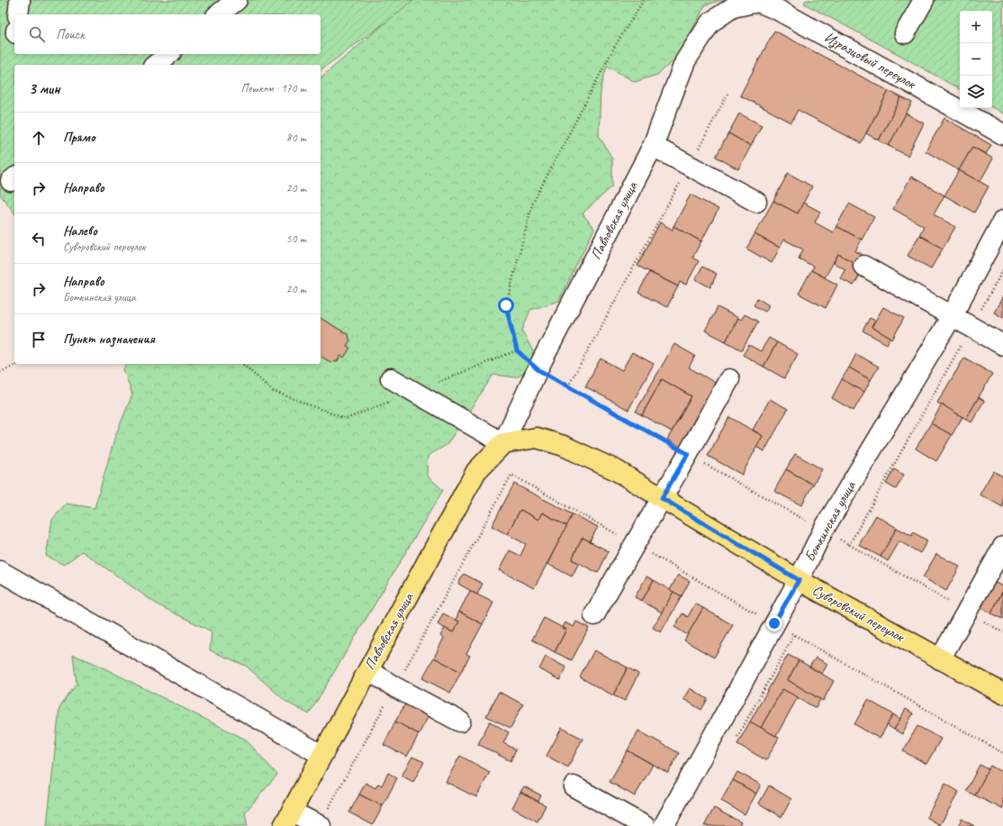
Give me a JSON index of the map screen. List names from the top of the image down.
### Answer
{
  "streets": {
    "main road": ["Павловская улица", "Суворовский переулок"],
    "street": ["Изразцовый переулок", "Боткинская улица"]
  },
  "crossings": [
    ["Изразцовый переулок", "Павловская улица"],
    ["Павловская улица", "Суворовский переулок"],
    ["Боткинская улица", "Суворовский переулок"]
  ],
  "page": {
    "map_buttons": ["+", "−"],
    "search": "Поиск",
    "heading": ["3 мин", "Пешком · 170 m"],
    "list": [
      ["Прямо", "80 m"],
      ["Направо", "20 m"],
      ["Налево", "Суворовский переулок", "50 m"],
      ["Направо", "Боткинская улица", "20 m"],
      "Пункт назначения"
    ]
  }
}
